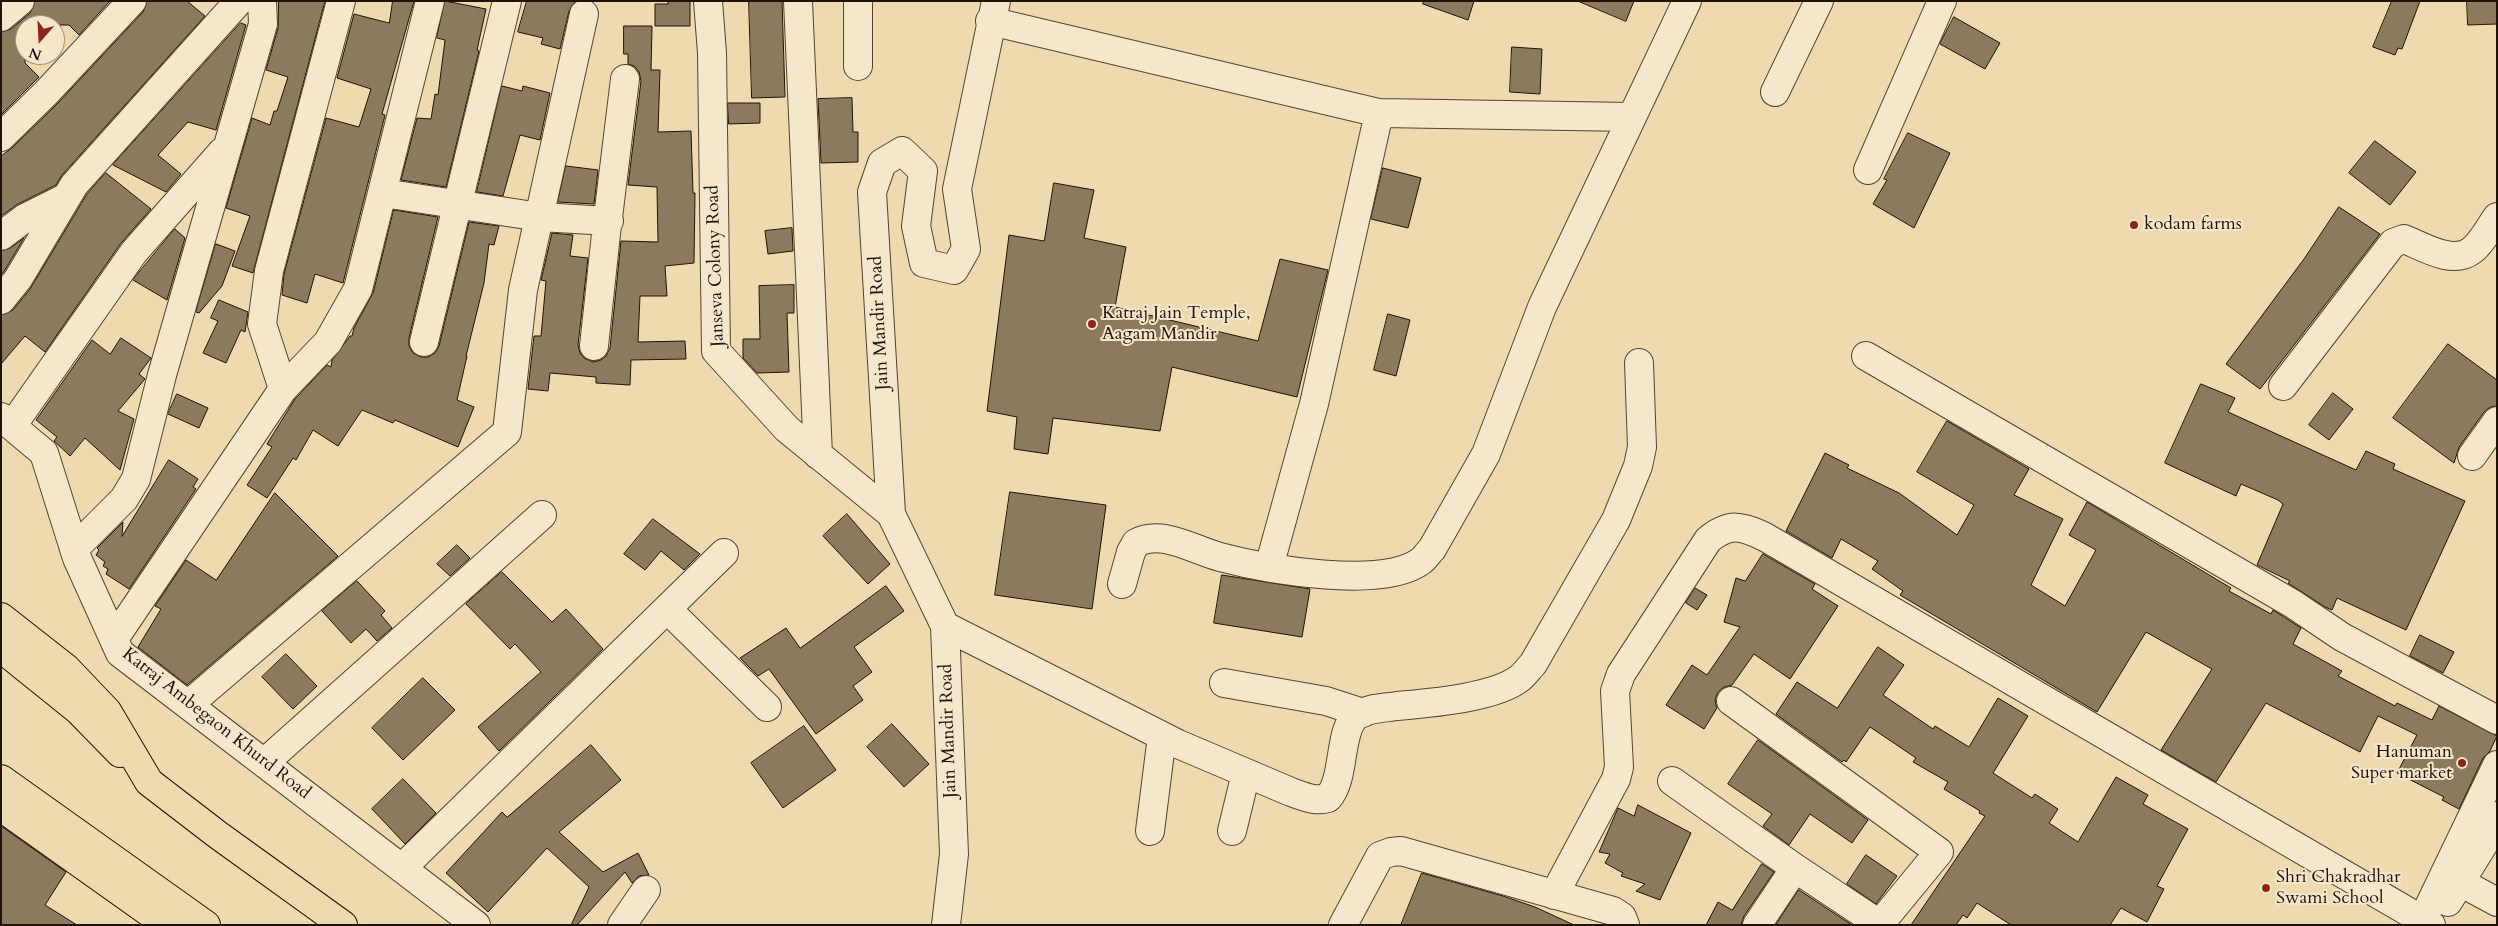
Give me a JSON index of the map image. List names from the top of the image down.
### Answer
{
  "streets": {
    "street": ["Janseva Colony Road", "Jain Mandir Road", "Katraj Ambegaon Khurd Road"]
  },
  "crossings": [
    ["Janseva Colony Road", "Jain Mandir Road"]
  ],
  "places": [
    "kodam farms",
    "Katraj Jain Temple, Aagam Mandir",
    "Hanuman Super market",
    "Shri Chakradhar Swami School"
  ],
  "north": "bottom"
}
